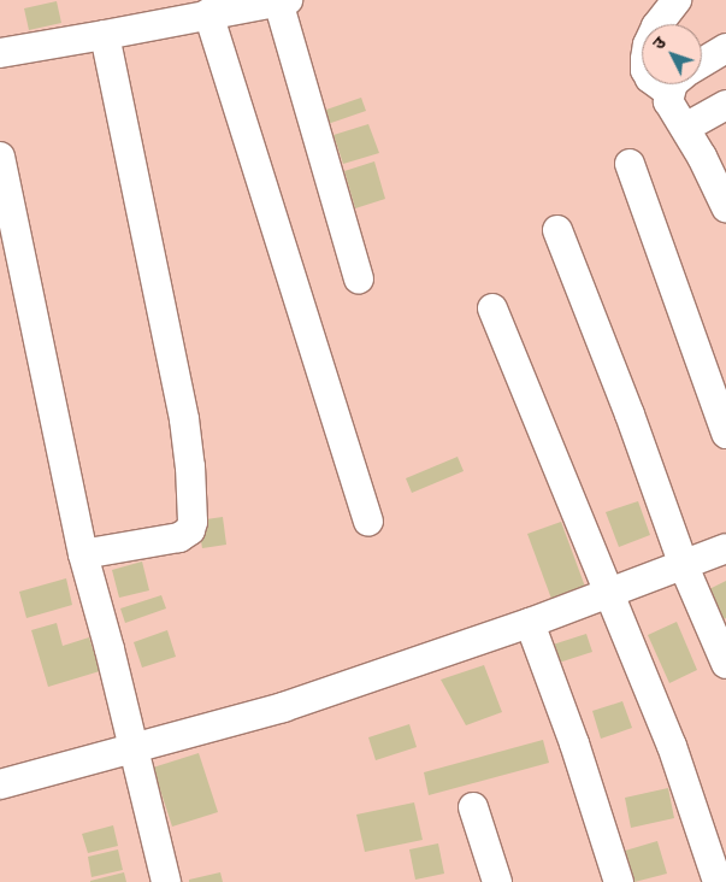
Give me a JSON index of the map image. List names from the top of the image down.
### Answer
{
  "north": "top left"
}
